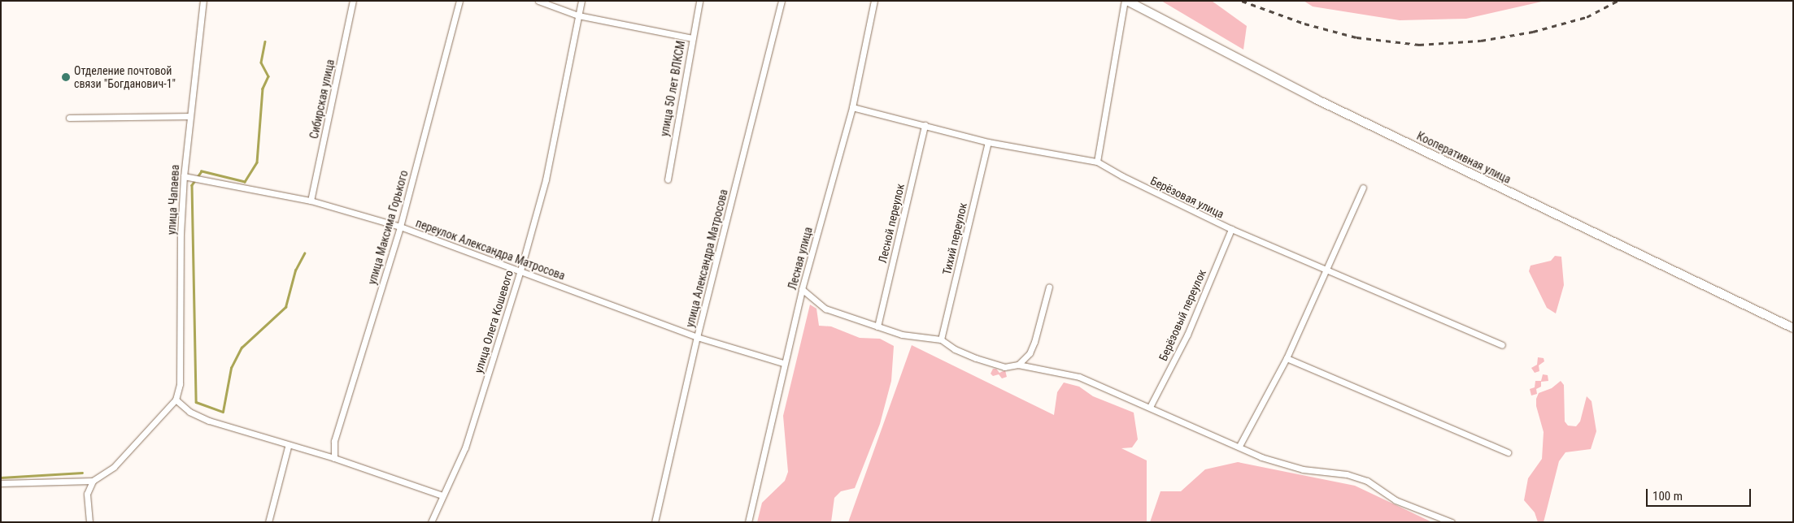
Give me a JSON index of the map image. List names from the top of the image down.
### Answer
{
  "streets": {
    "main road": ["Кооперативная улица"],
    "street": [
      "улица 50 лет ВЛКСМ",
      "Сибирская улица",
      "Берёзовая улица",
      "улица Чапаева",
      "Лесной переулок",
      "улица Максима Горького",
      "Тихий переулок",
      "переулок Александра Матросова",
      "улица Александра Матросова",
      "Лесная улица",
      "Берёзовый переулок",
      "улица Олега Кошевого"
    ]
  },
  "crossings": [
    ["Сибирская улица", "переулок Александра Матросова"],
    ["Берёзовая улица", "Лесной переулок"],
    ["Берёзовая улица", "Тихий переулок"],
    ["Берёзовая улица", "Лесная улица"],
    ["Берёзовая улица", "Берёзовый переулок"],
    ["улица Чапаева", "переулок Александра Матросова"],
    ["улица Максима Горького", "переулок Александра Матросова"],
    ["переулок Александра Матросова", "улица Александра Матросова"],
    ["переулок Александра Матросова", "Лесная улица"],
    ["переулок Александра Матросова", "улица Олега Кошевого"]
  ],
  "places": ["Отделение почтовой связи \"Богданович-1\""],
  "scale_bar": "100 m"
}
